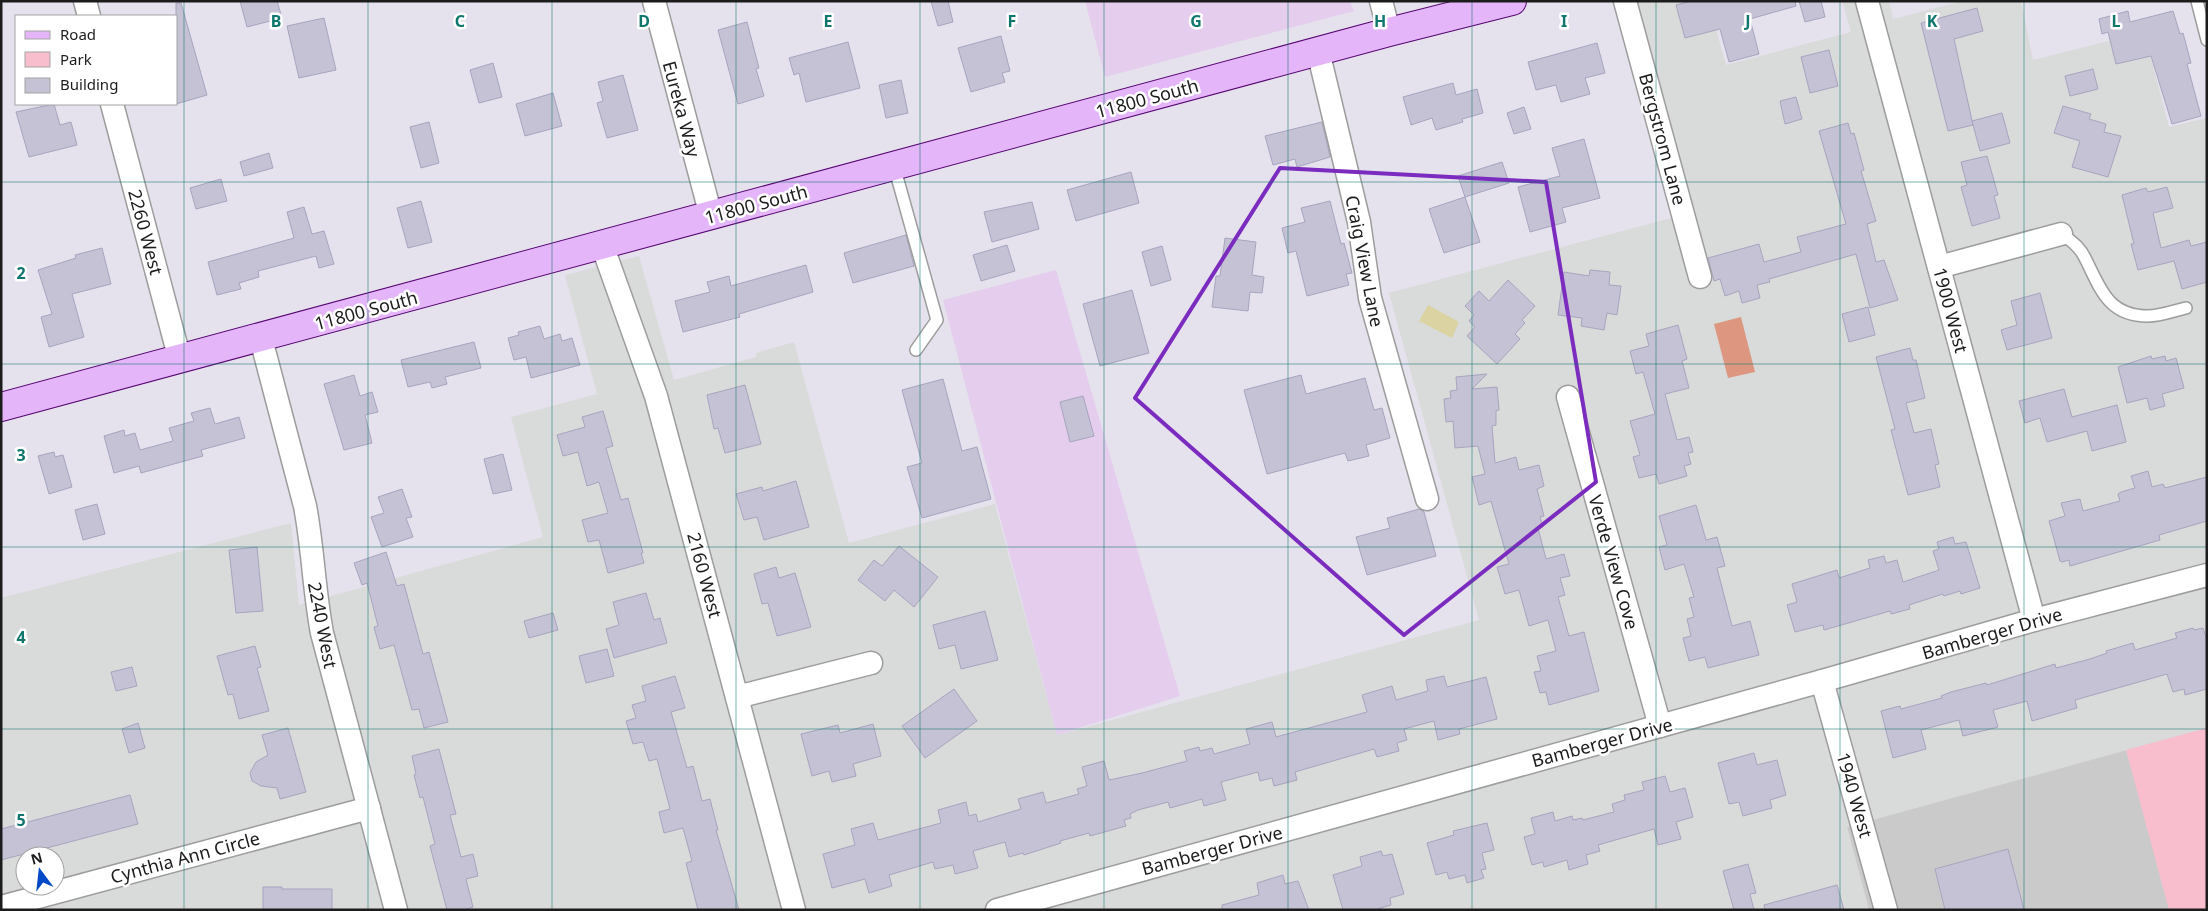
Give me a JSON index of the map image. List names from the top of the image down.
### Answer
{
  "streets": {
    "main road": ["11800 South"],
    "street": [
      "Eureka Way",
      "Bergstrom Lane",
      "2260 West",
      "Craig View Lane",
      "1900 West",
      "Verde View Cove",
      "2160 West",
      "2240 West",
      "Bamberger Drive",
      "1940 West",
      "Cynthia Ann Circle"
    ]
  },
  "crossings": [
    ["11800 South", "Eureka Way"],
    ["11800 South", "2260 West"],
    ["11800 South", "Craig View Lane"],
    ["11800 South", "2160 West"],
    ["11800 South", "2240 West"],
    ["1900 West", "Bamberger Drive"],
    ["Verde View Cove", "Bamberger Drive"],
    ["2240 West", "Cynthia Ann Circle"],
    ["Bamberger Drive", "1940 West"]
  ],
  "legend": ["Road", "Park", "Building"],
  "north": "top",
  "grid": {
    "columns": [
      "B",
      "C",
      "D",
      "E",
      "F",
      "G",
      "H",
      "I",
      "J",
      "K",
      "L"
    ],
    "rows": [
      "2",
      "3",
      "4",
      "5"
    ]
  }
}
